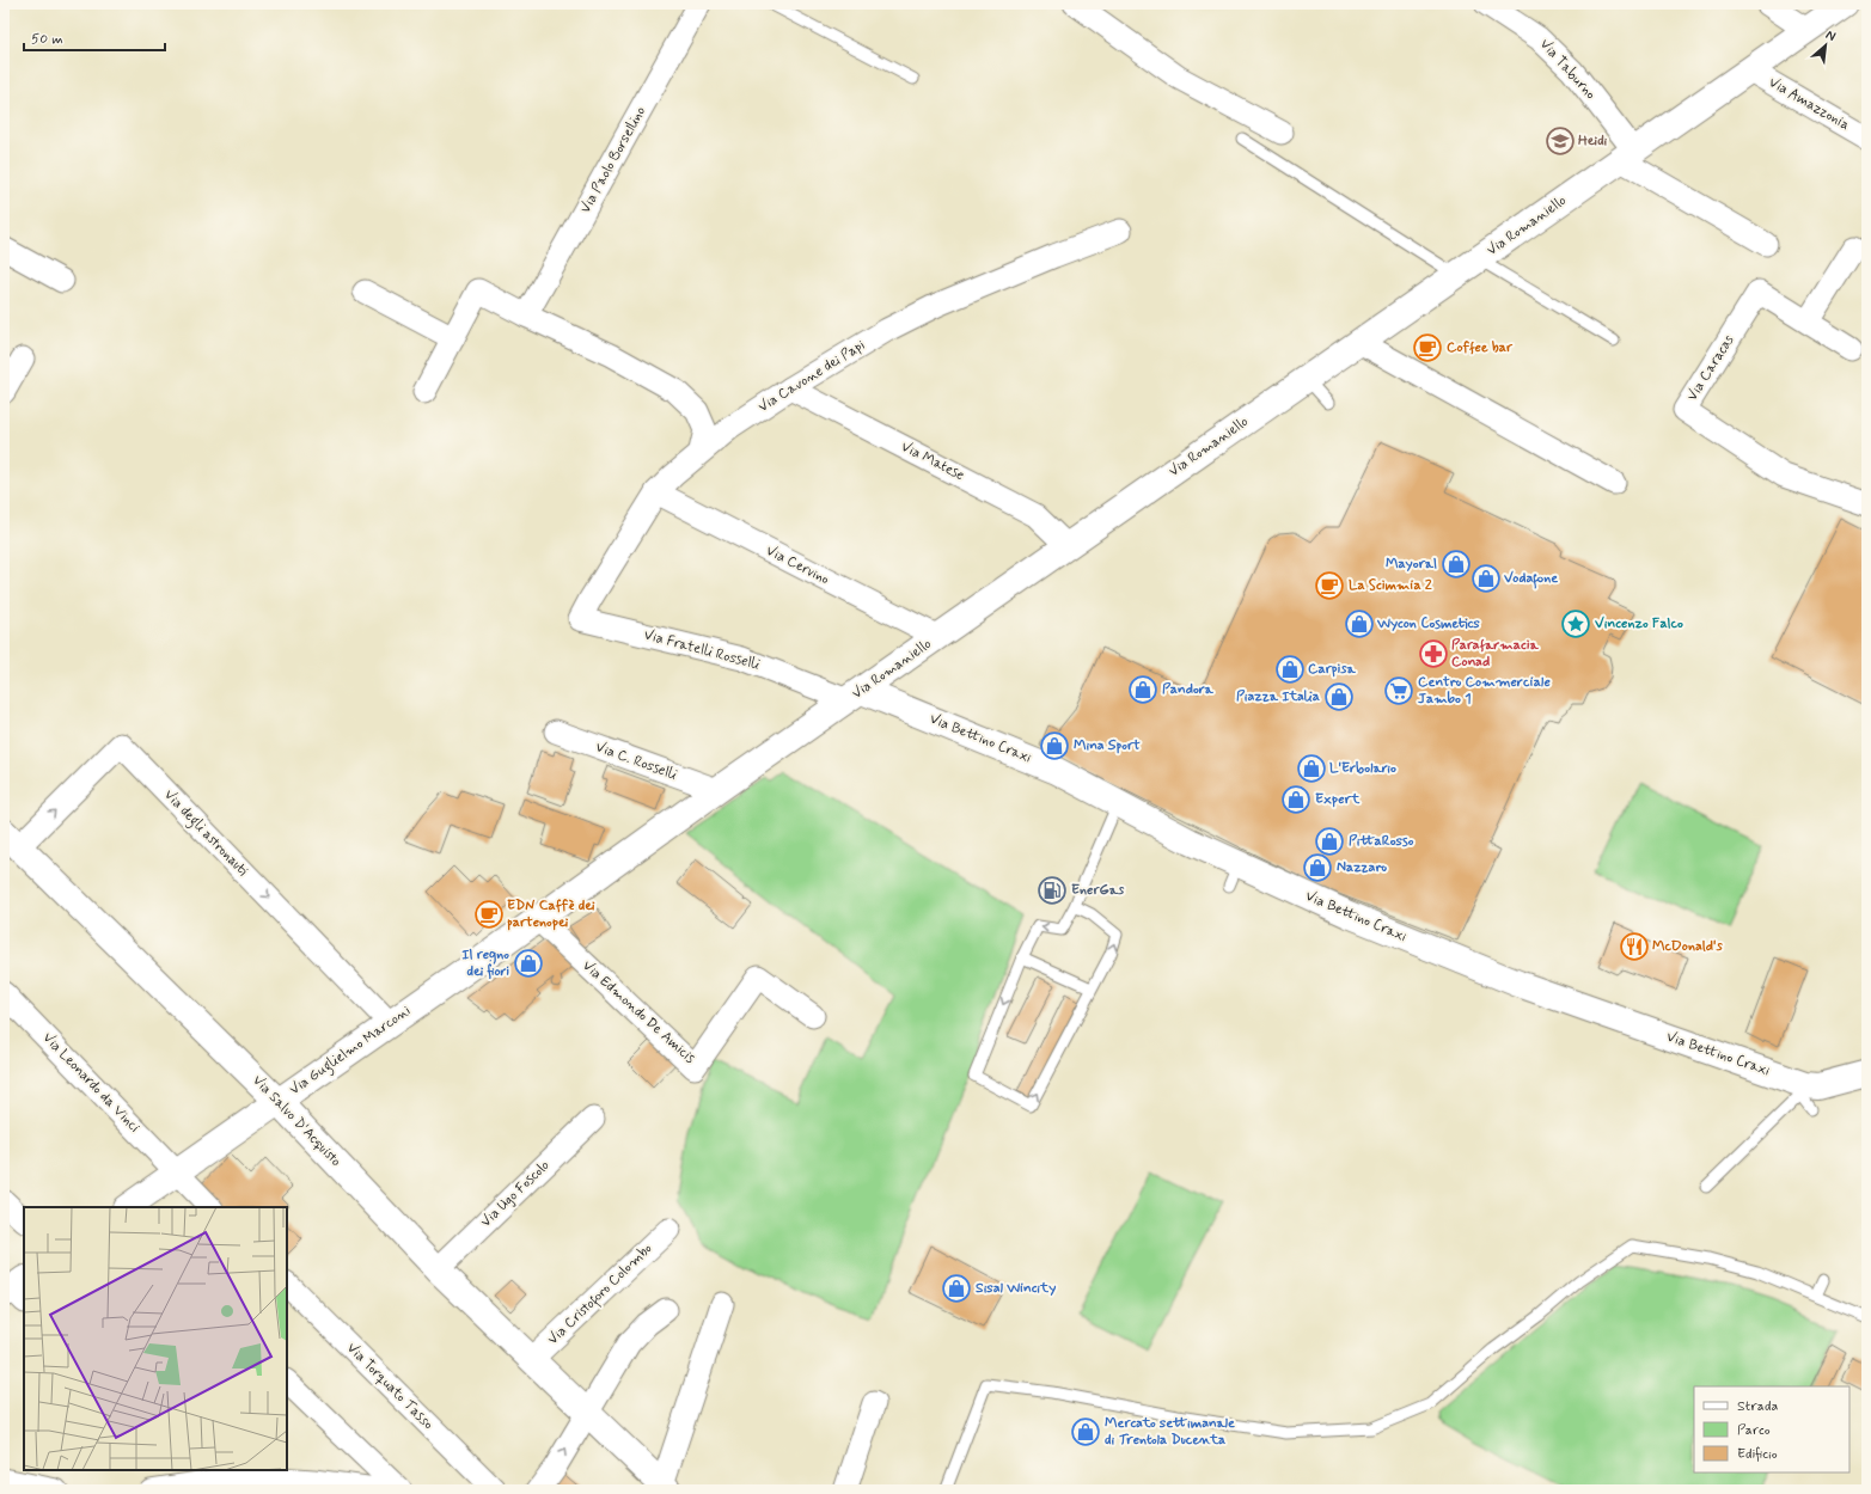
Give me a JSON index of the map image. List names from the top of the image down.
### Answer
{
  "streets": {
    "street": [
      "Via Taburno",
      "Via Amazzonia",
      "Via Paolo Borsellino",
      "Via Romaniello",
      "Via Caracas",
      "Via Cavone dei Papi",
      "Via Matese",
      "Via Cervino",
      "Via Fratelli Rosselli",
      "Via Bettino Craxi",
      "Via C. Rosselli",
      "Via degli astronauti",
      "Via Edmondo De Amicis",
      "Via Guglielmo Marconi",
      "Via Leonardo da Vinci",
      "Via Salvo D'Acquisto",
      "Via Ugo Foscolo",
      "Via Cristoforo Colombo",
      "Via Torquato Tasso"
    ]
  },
  "crossings": [
    ["Via Taburno", "Via Romaniello"],
    ["Via Amazzonia", "Via Romaniello"],
    ["Via Romaniello", "Via Matese"],
    ["Via Romaniello", "Via Cervino"],
    ["Via Romaniello", "Via Fratelli Rosselli"],
    ["Via Romaniello", "Via Bettino Craxi"],
    ["Via Romaniello", "Via C. Rosselli"],
    ["Via Romaniello", "Via Guglielmo Marconi"],
    ["Via Cavone dei Papi", "Via Matese"],
    ["Via Cavone dei Papi", "Via Cervino"],
    ["Via Cavone dei Papi", "Via Fratelli Rosselli"],
    ["Via Fratelli Rosselli", "Via Bettino Craxi"],
    ["Via degli astronauti", "Via Guglielmo Marconi"],
    ["Via degli astronauti", "Via Salvo D'Acquisto"],
    ["Via Edmondo De Amicis", "Via Guglielmo Marconi"],
    ["Via Guglielmo Marconi", "Via Leonardo da Vinci"],
    ["Via Guglielmo Marconi", "Via Salvo D'Acquisto"],
    ["Via Salvo D'Acquisto", "Via Ugo Foscolo"],
    ["Via Salvo D'Acquisto", "Via Cristoforo Colombo"]
  ],
  "places": {
    "school or university": ["Heidi"],
    "cafe": ["Coffee bar", "La Scimmia 2", "EDN Caffè dei partenopei"],
    "shop": [
      "Mayoral",
      "Vodafone",
      "Wycon Cosmetics",
      "Carpisa",
      "Pandora",
      "Piazza Italia",
      "Mina Sport",
      "L'Erbolario",
      "Expert",
      "PittaRosso",
      "Nazzaro",
      "Il regno dei fiori",
      "Sisal Wincity",
      "Mercato settimanale di Trentola Ducenta"
    ],
    "place": ["Vincenzo Falco"],
    "pharmacy": ["Parafarmacia Conad"],
    "supermarket": ["Centro Commerciale Jambo 1"],
    "fuel station": ["EnerGas"],
    "restaurant": ["McDonald's"]
  },
  "legend": ["Strada", "Parco", "Edificio"],
  "scale_bar": "50 m",
  "north": "top right"
}
